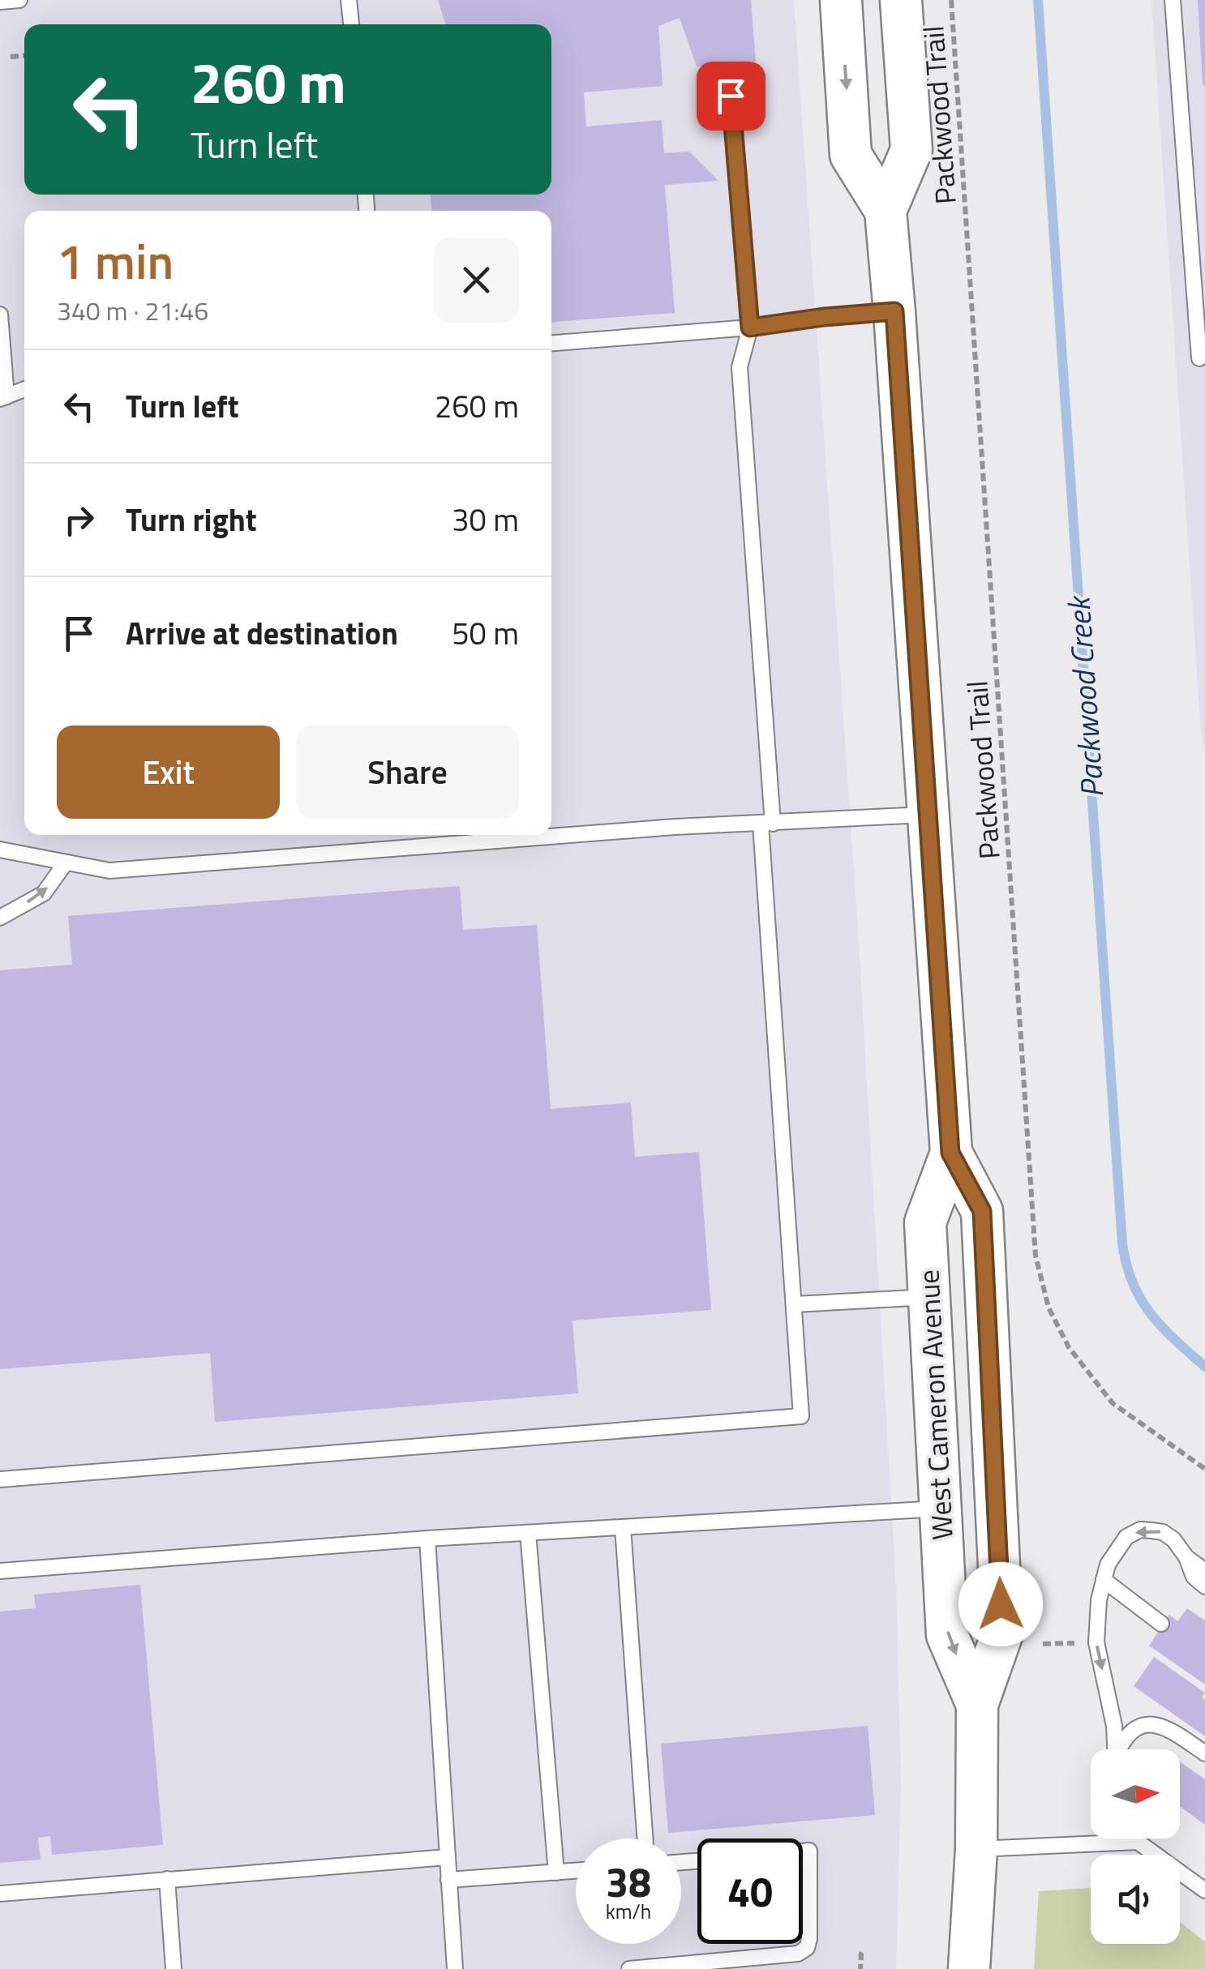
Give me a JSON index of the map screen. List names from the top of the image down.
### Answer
{
  "streets": {
    "street": ["West Cameron Avenue"],
    "path": ["Packwood Trail"]
  },
  "water": ["Packwood Creek"],
  "north": "right",
  "page": {
    "turn": ["260 m", "Turn left"],
    "heading": ["1 min", "340 m · 21:46"],
    "list": [
      {
        "name": "Turn left",
        "value": "260 m"
      },
      {
        "name": "Turn right",
        "value": "30 m"
      },
      {
        "name": "Arrive at destination",
        "value": "50 m"
      }
    ],
    "buttons": ["Exit", "Share"],
    "speed": "38 km/h",
    "limit": "40"
  }
}
